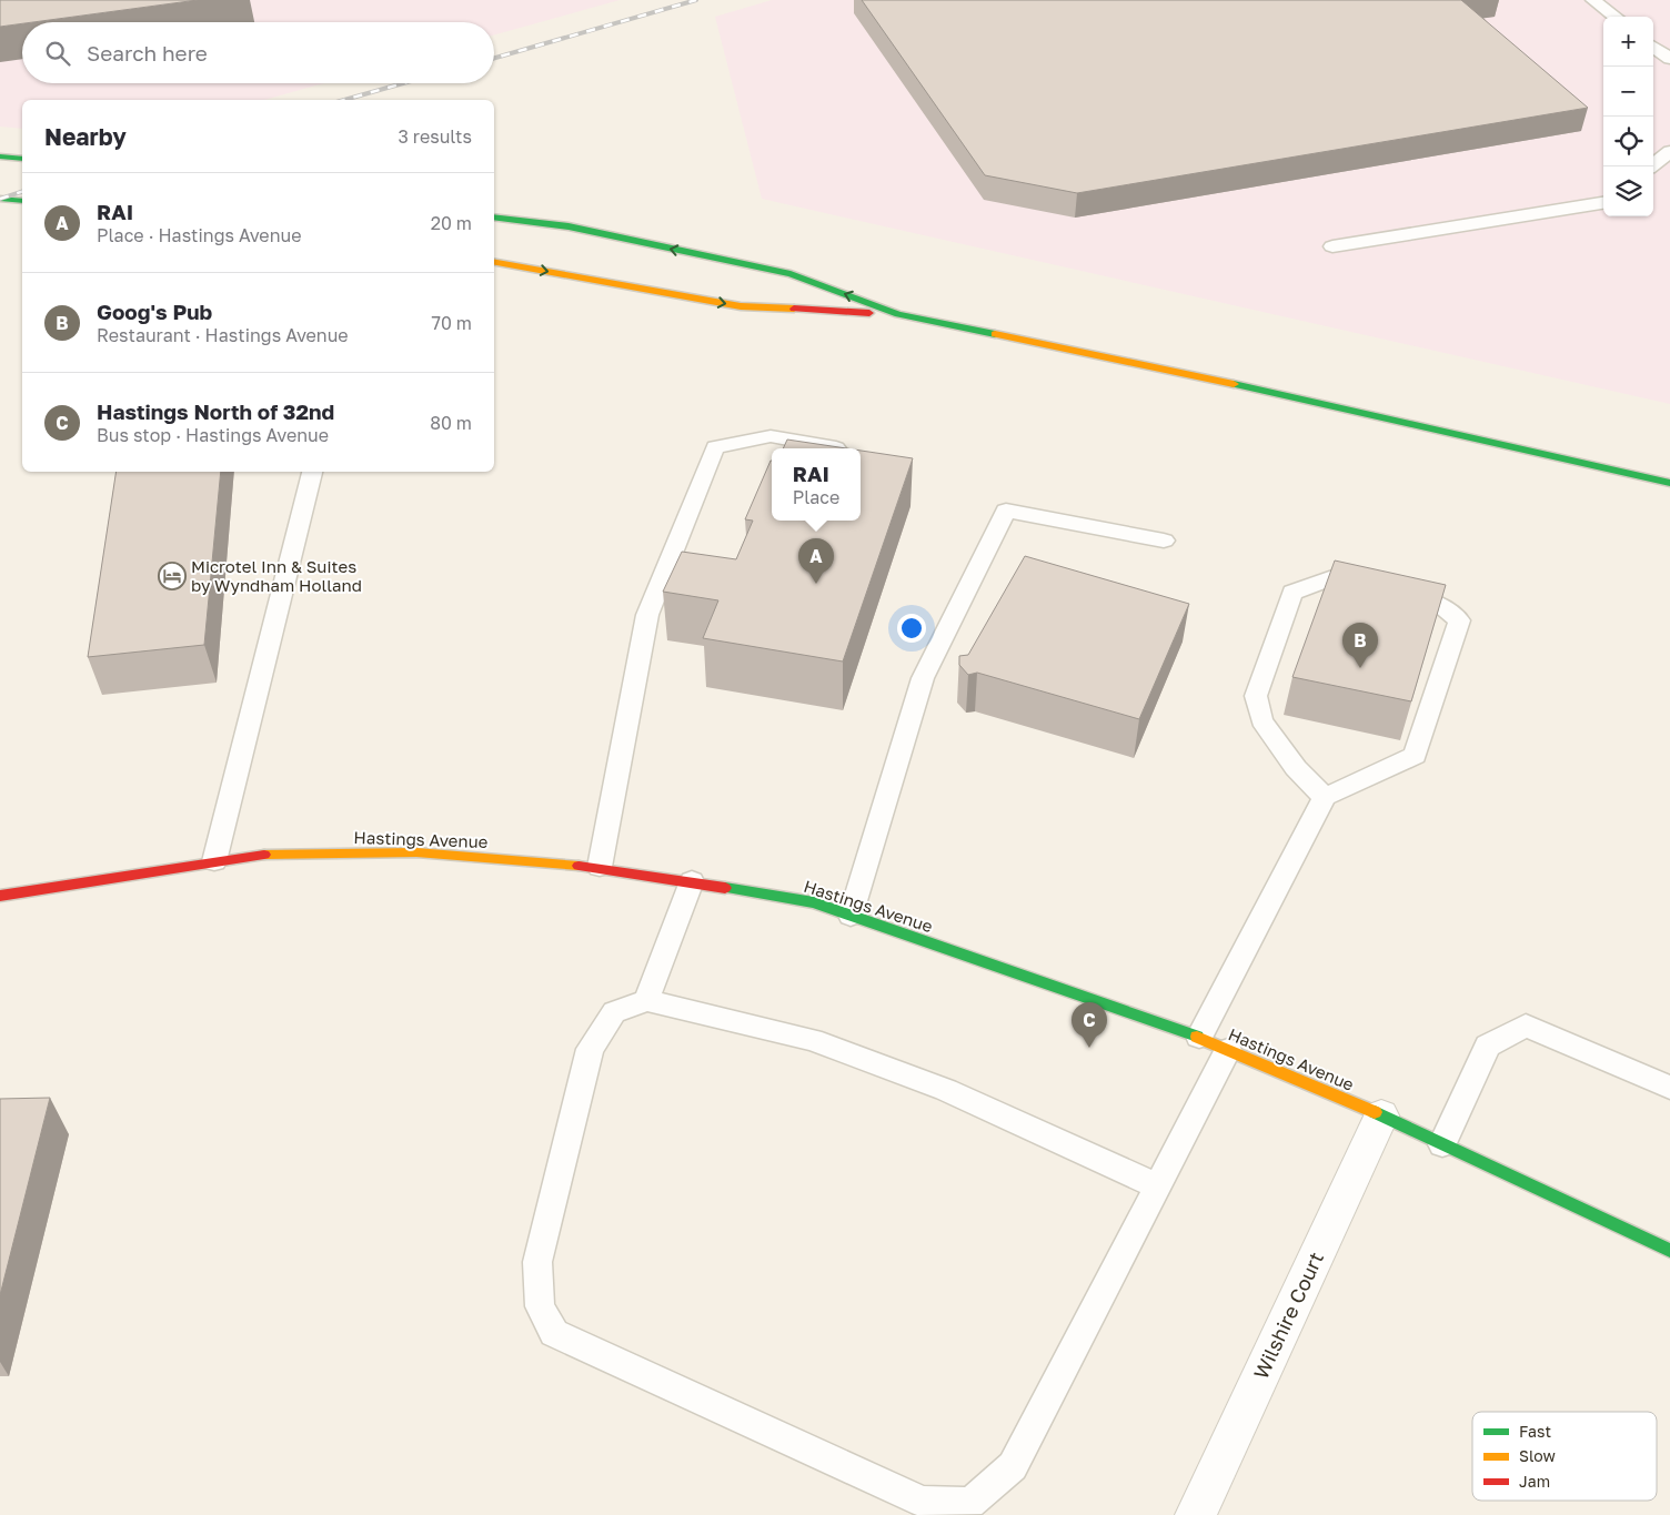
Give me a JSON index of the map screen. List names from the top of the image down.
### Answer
{
  "streets": {
    "main road": ["Hastings Avenue"],
    "street": ["Wilshire Court"]
  },
  "crossings": [
    ["Hastings Avenue", "Wilshire Court"]
  ],
  "places": {
    "hotel": ["Microtel Inn & Suites by Wyndham Holland"]
  },
  "legend": ["Fast", "Slow", "Jam"],
  "page": {
    "map_buttons": ["+", "−"],
    "search": "Search here",
    "heading": ["Nearby", "3 results"],
    "list": [
      {
        "mark": "A",
        "name": "RAI",
        "note": "Place · Hastings Avenue",
        "value": "20 m"
      },
      {
        "mark": "B",
        "name": "Goog's Pub",
        "note": "Restaurant · Hastings Avenue",
        "value": "70 m"
      },
      {
        "mark": "C",
        "name": "Hastings North of 32nd",
        "note": "Bus stop · Hastings Avenue",
        "value": "80 m"
      }
    ],
    "popup": ["RAI", "Place"],
    "pins": ["A", "B", "C"]
  }
}
